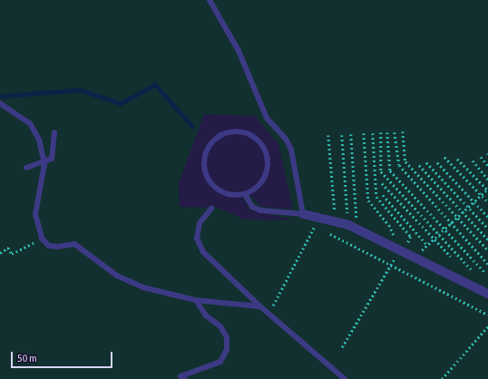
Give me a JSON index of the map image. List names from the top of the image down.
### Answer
{
  "scale_bar": "50 m"
}
